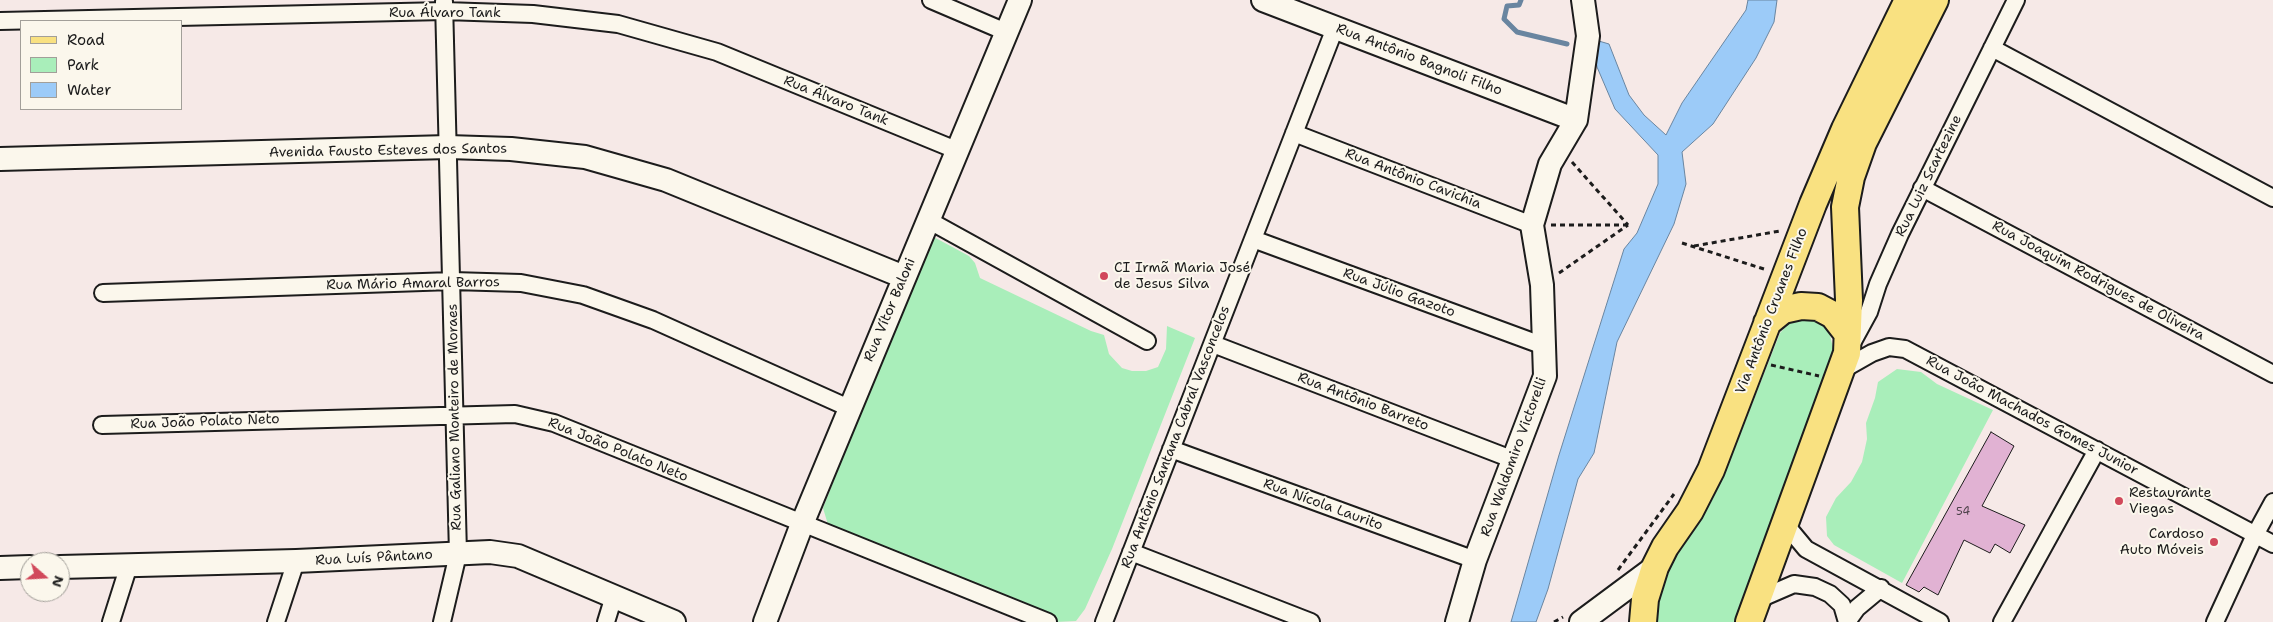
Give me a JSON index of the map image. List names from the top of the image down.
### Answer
{
  "streets": {
    "main road": ["Via Antônio Cruanes Filho"],
    "street": [
      "Rua Álvaro Tank",
      "Rua Antônio Bagnoli Filho",
      "Avenida Fausto Esteves dos Santos",
      "Rua Luiz Scartezine",
      "Rua Antônio Cavichia",
      "Rua Joaquim Rodrigues de Oliveira",
      "Rua Mário Amaral Barros",
      "Rua Júlio Gazoto",
      "Rua Vítor Baloni",
      "Rua Antônio Barreto",
      "Rua João Machados Gomes Junior",
      "Rua Galiano Monteiro de Moraes",
      "Rua João Polato Neto",
      "Rua Antônio Santana Cabral Vasconcelos",
      "Rua Waldomiro Victorelli",
      "Rua Nícola Laurito",
      "Rua Luís Pântano"
    ]
  },
  "crossings": [
    ["Rua Álvaro Tank", "Rua Vítor Baloni"],
    ["Rua Álvaro Tank", "Rua Galiano Monteiro de Moraes"],
    ["Rua Antônio Bagnoli Filho", "Rua Antônio Santana Cabral Vasconcelos"],
    ["Rua Antônio Bagnoli Filho", "Rua Waldomiro Victorelli"],
    ["Avenida Fausto Esteves dos Santos", "Rua Vítor Baloni"],
    ["Avenida Fausto Esteves dos Santos", "Rua Galiano Monteiro de Moraes"],
    ["Rua Luiz Scartezine", "Rua Joaquim Rodrigues de Oliveira"],
    ["Rua Luiz Scartezine", "Rua João Machados Gomes Junior"],
    ["Rua Antônio Cavichia", "Rua Antônio Santana Cabral Vasconcelos"],
    ["Rua Antônio Cavichia", "Rua Waldomiro Victorelli"],
    ["Rua Mário Amaral Barros", "Rua Vítor Baloni"],
    ["Rua Mário Amaral Barros", "Rua Galiano Monteiro de Moraes"],
    ["Rua Júlio Gazoto", "Rua Antônio Santana Cabral Vasconcelos"],
    ["Rua Júlio Gazoto", "Rua Waldomiro Victorelli"],
    ["Rua Vítor Baloni", "Rua João Polato Neto"],
    ["Rua Antônio Barreto", "Rua Antônio Santana Cabral Vasconcelos"],
    ["Rua Antônio Barreto", "Rua Waldomiro Victorelli"],
    ["Rua Galiano Monteiro de Moraes", "Rua João Polato Neto"],
    ["Rua Galiano Monteiro de Moraes", "Rua Luís Pântano"],
    ["Rua Antônio Santana Cabral Vasconcelos", "Rua Nícola Laurito"],
    ["Rua Waldomiro Victorelli", "Rua Nícola Laurito"]
  ],
  "places": ["CI Irmã Maria José de Jesus Silva", "Restaurante Viegas", "Cardoso Auto Móveis"],
  "house_numbers": ["54"],
  "legend": ["Road", "Park", "Water"],
  "north": "right"
}
